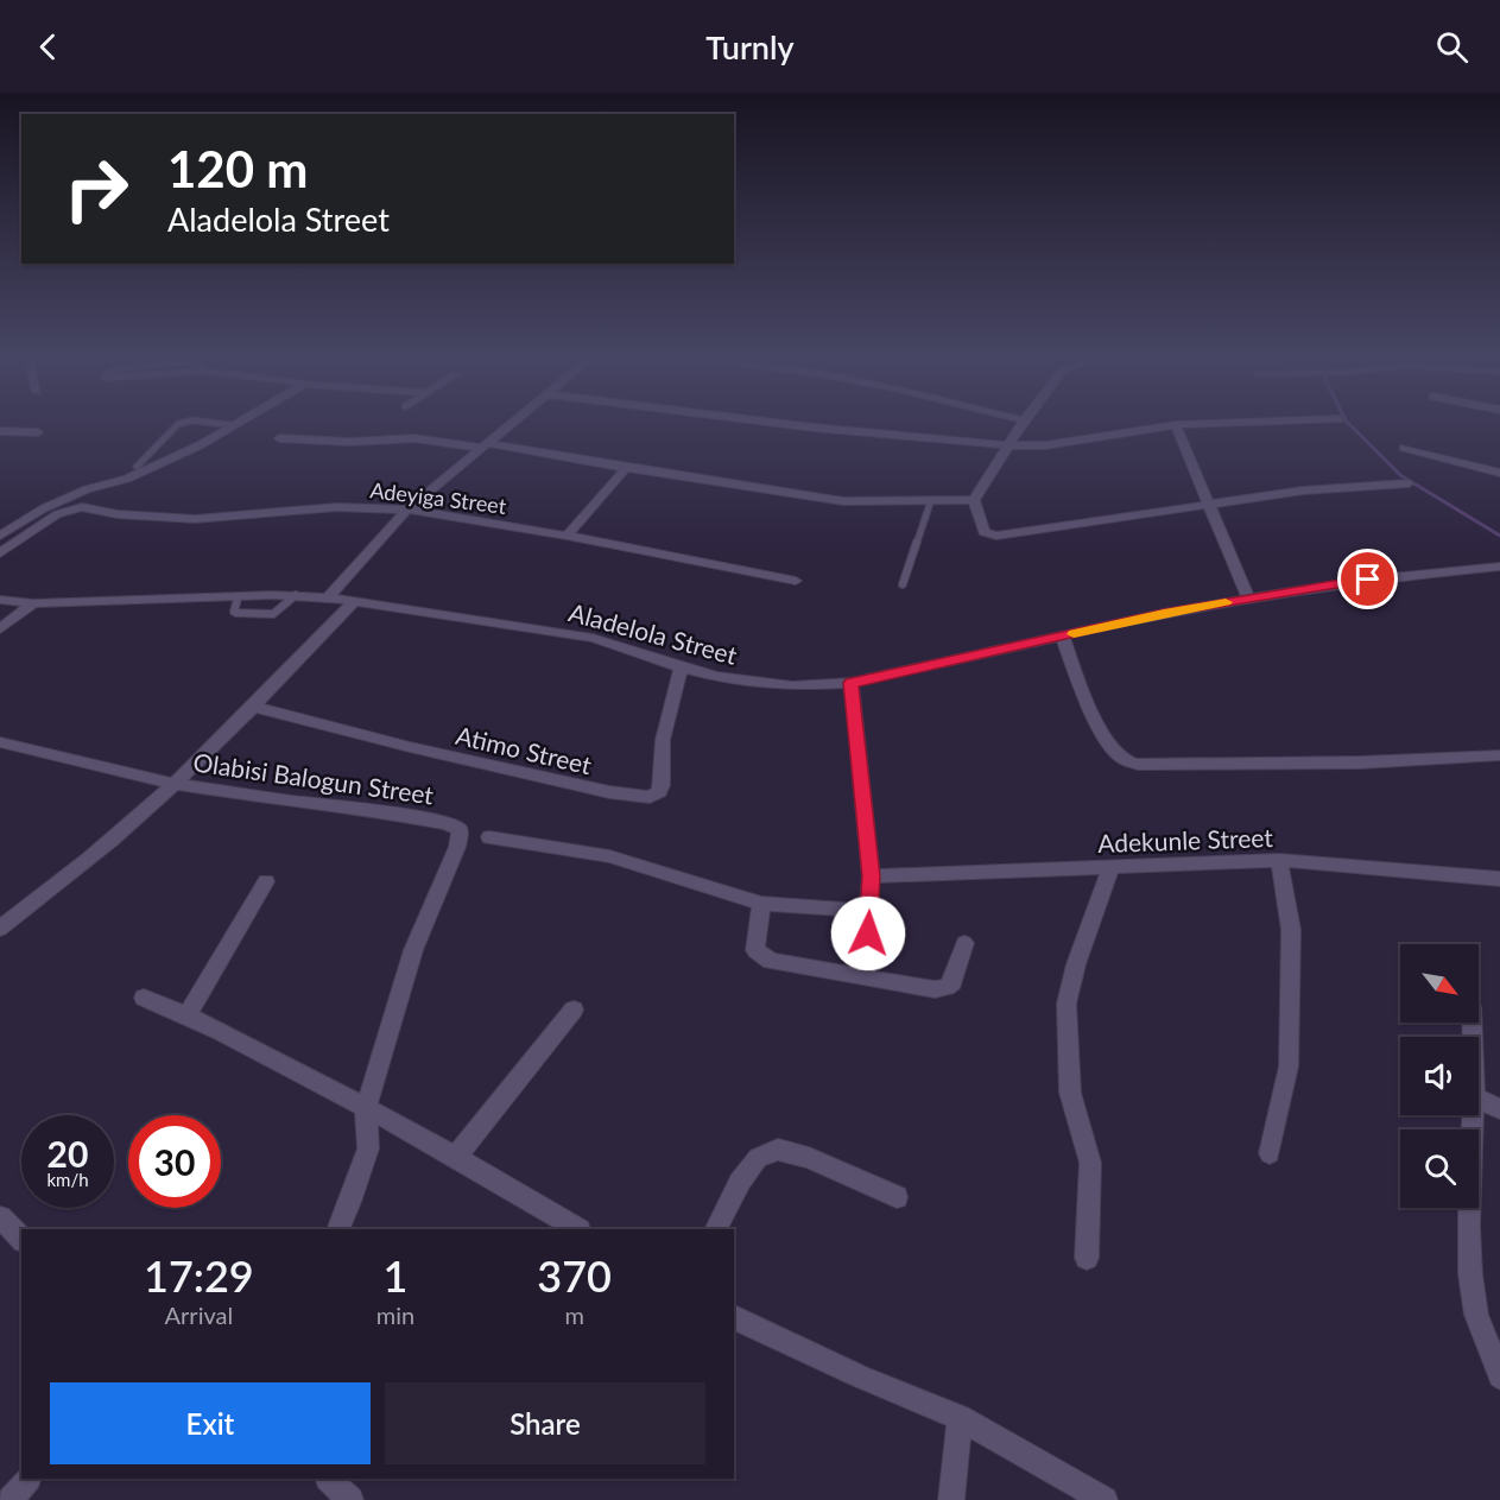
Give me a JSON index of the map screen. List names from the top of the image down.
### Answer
{
  "streets": {
    "street": [
      "Adeyiga Street",
      "Aladelola Street",
      "Atimo Street",
      "Olabisi Balogun Street",
      "Adekunle Street"
    ]
  },
  "crossings": [
    ["Aladelola Street", "Atimo Street"]
  ],
  "north": "bottom right",
  "page": {
    "header": "Turnly",
    "turn": ["120 m", "Aladelola Street"],
    "speed": "20 km/h",
    "limit": "30",
    "eta": [
      "17:29",
      "Arrival",
      "1",
      "min",
      "370",
      "m"
    ],
    "buttons": ["Exit", "Share"]
  }
}
